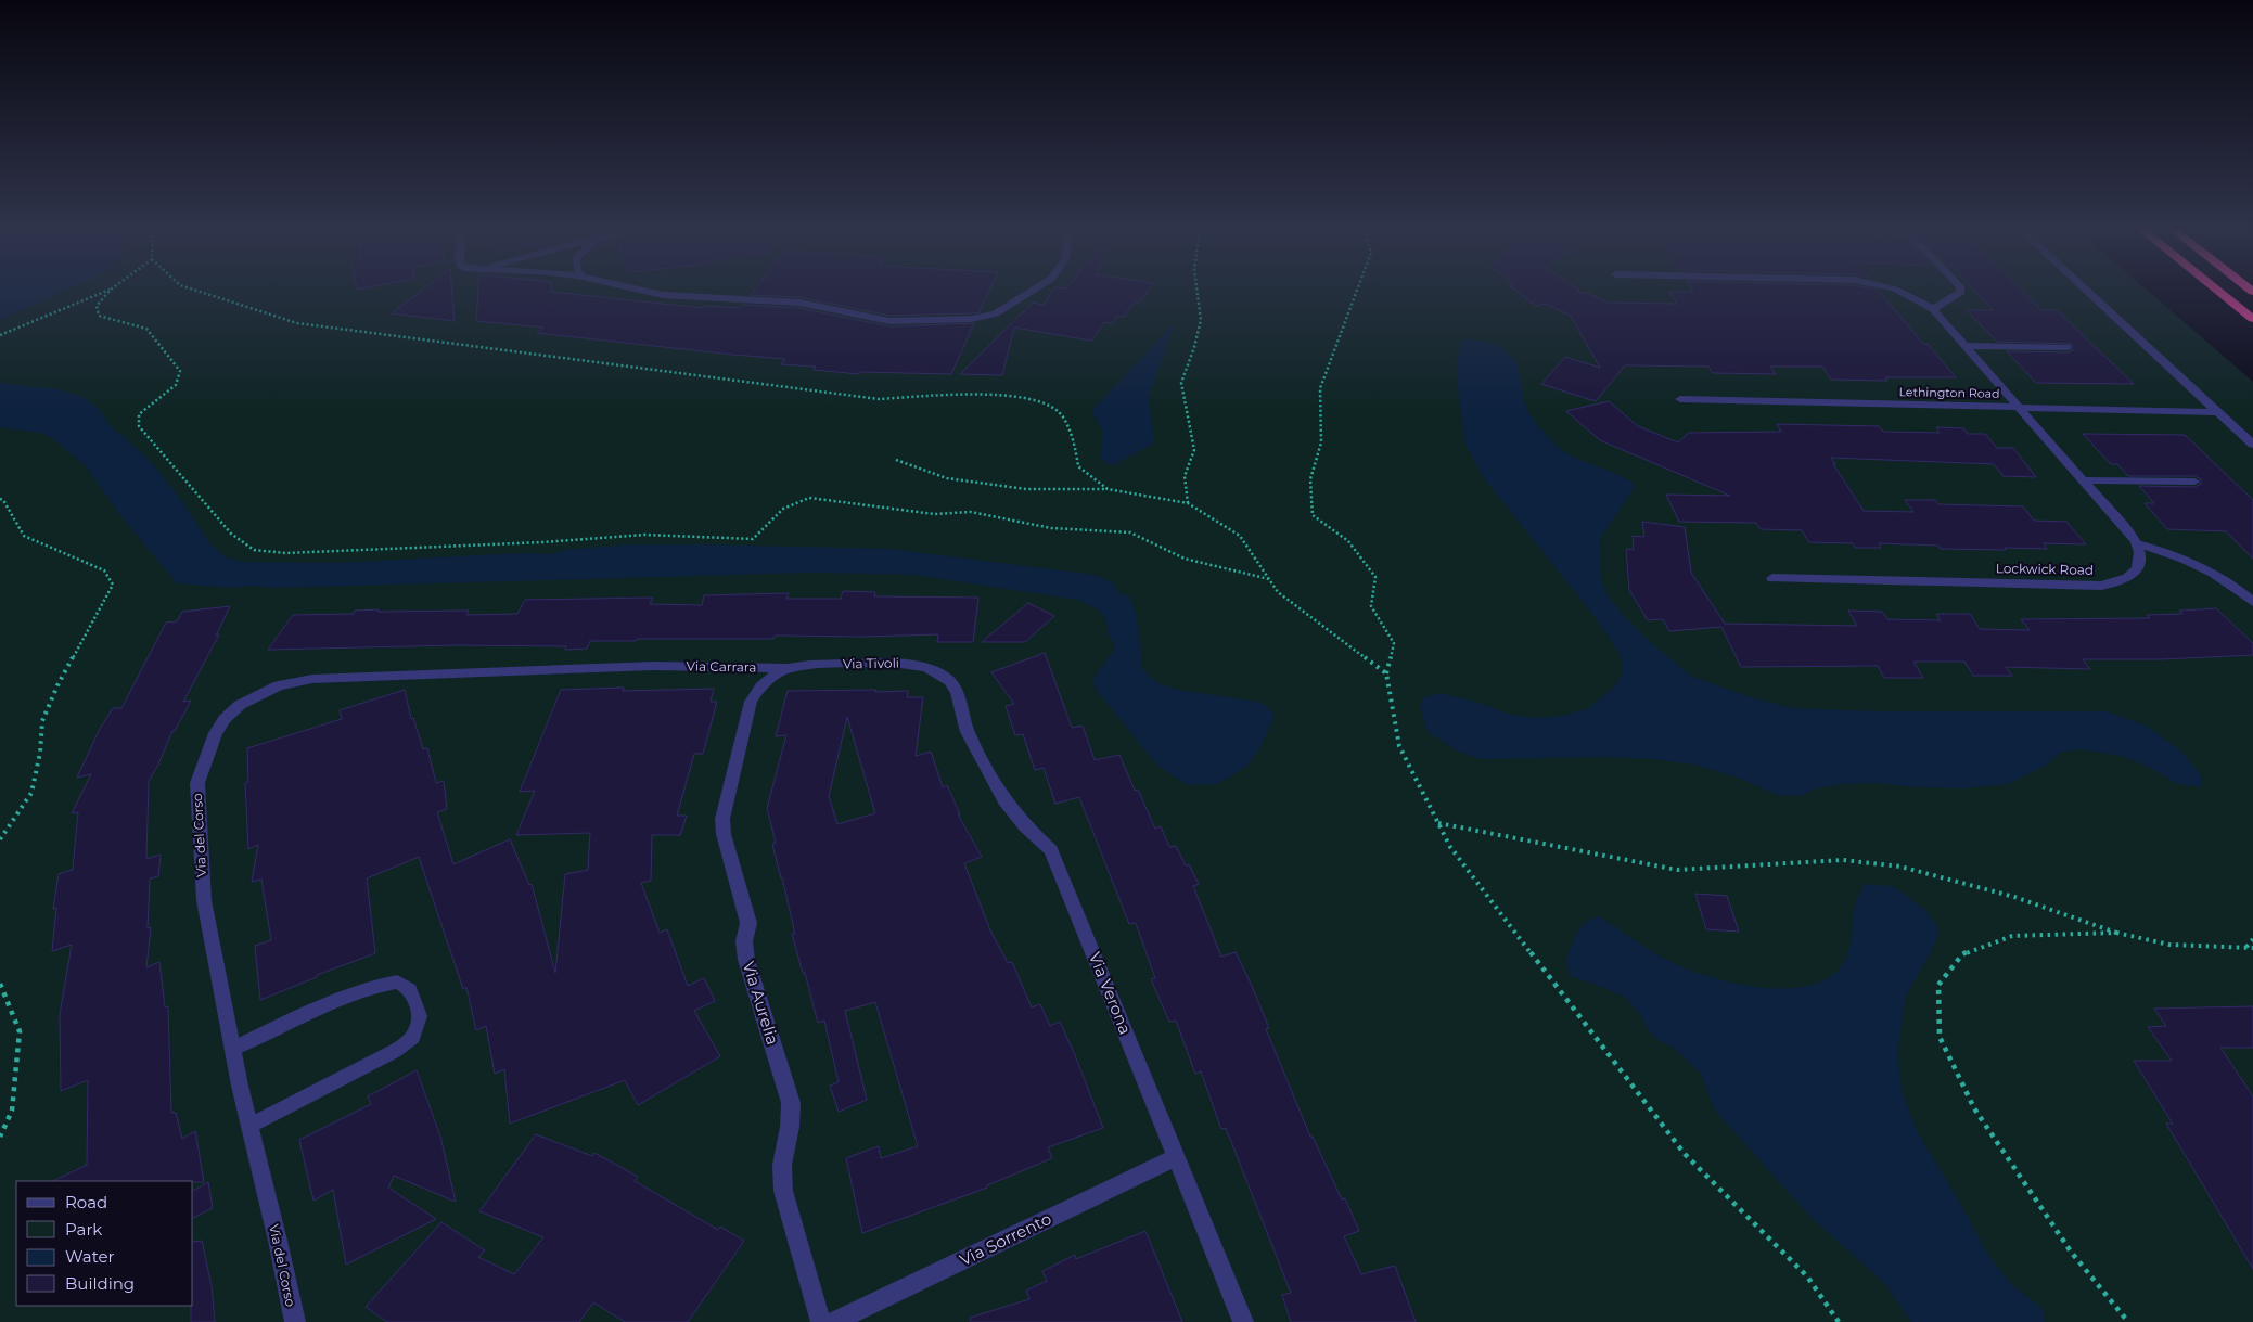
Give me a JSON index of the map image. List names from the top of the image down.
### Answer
{
  "streets": {
    "street": [
      "Lethington Road",
      "Lockwick Road",
      "Via Tivoli",
      "Via Carrara",
      "Via del Corso",
      "Via Verona",
      "Via Aurelia",
      "Via Sorrento"
    ]
  },
  "crossings": [
    ["Via Tivoli", "Via Carrara"],
    ["Via Tivoli", "Via Verona"],
    ["Via Tivoli", "Via Aurelia"],
    ["Via Carrara", "Via del Corso"],
    ["Via Carrara", "Via Aurelia"],
    ["Via Verona", "Via Sorrento"]
  ],
  "legend": [
    "Road",
    "Park",
    "Water",
    "Building"
  ]
}
